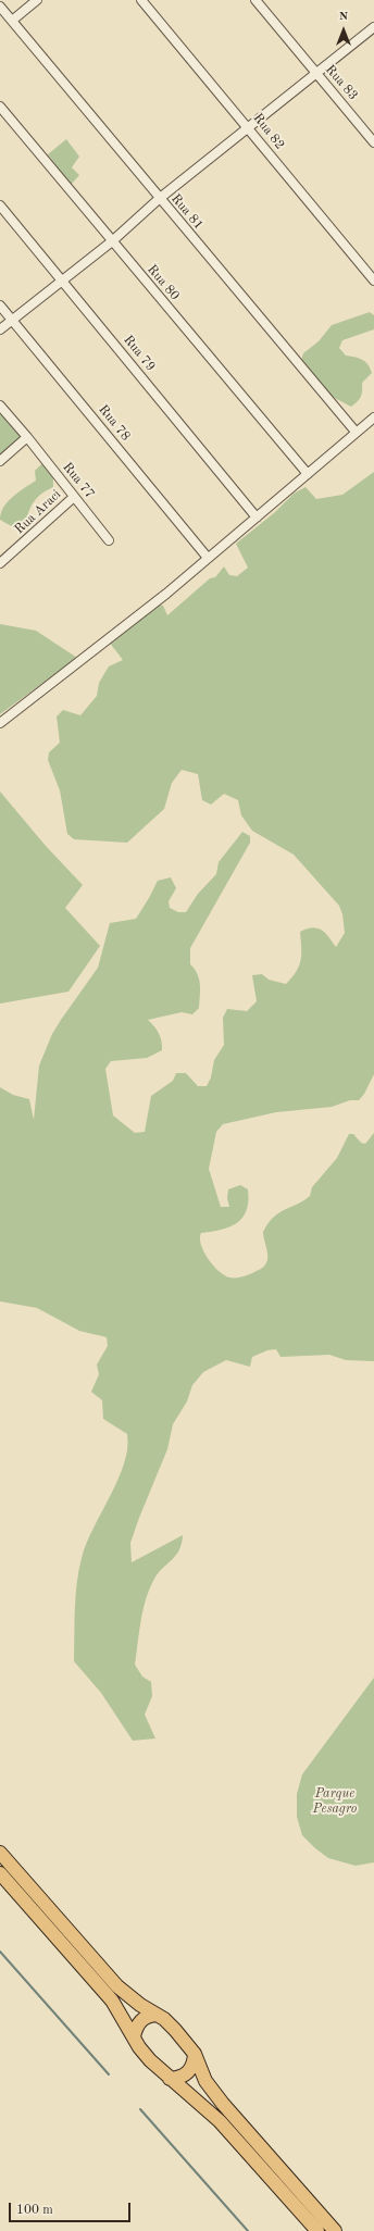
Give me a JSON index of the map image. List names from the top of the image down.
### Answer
{
  "streets": {
    "street": [
      "Rua 83",
      "Rua 82",
      "Rua 81",
      "Rua 80",
      "Rua 79",
      "Rua 78",
      "Rua 77",
      "Rua Araci"
    ]
  },
  "crossings": [
    ["Rua 77", "Rua Araci"]
  ],
  "parks": ["Parque Pesagro"],
  "scale_bar": "100 m",
  "north": "top"
}
